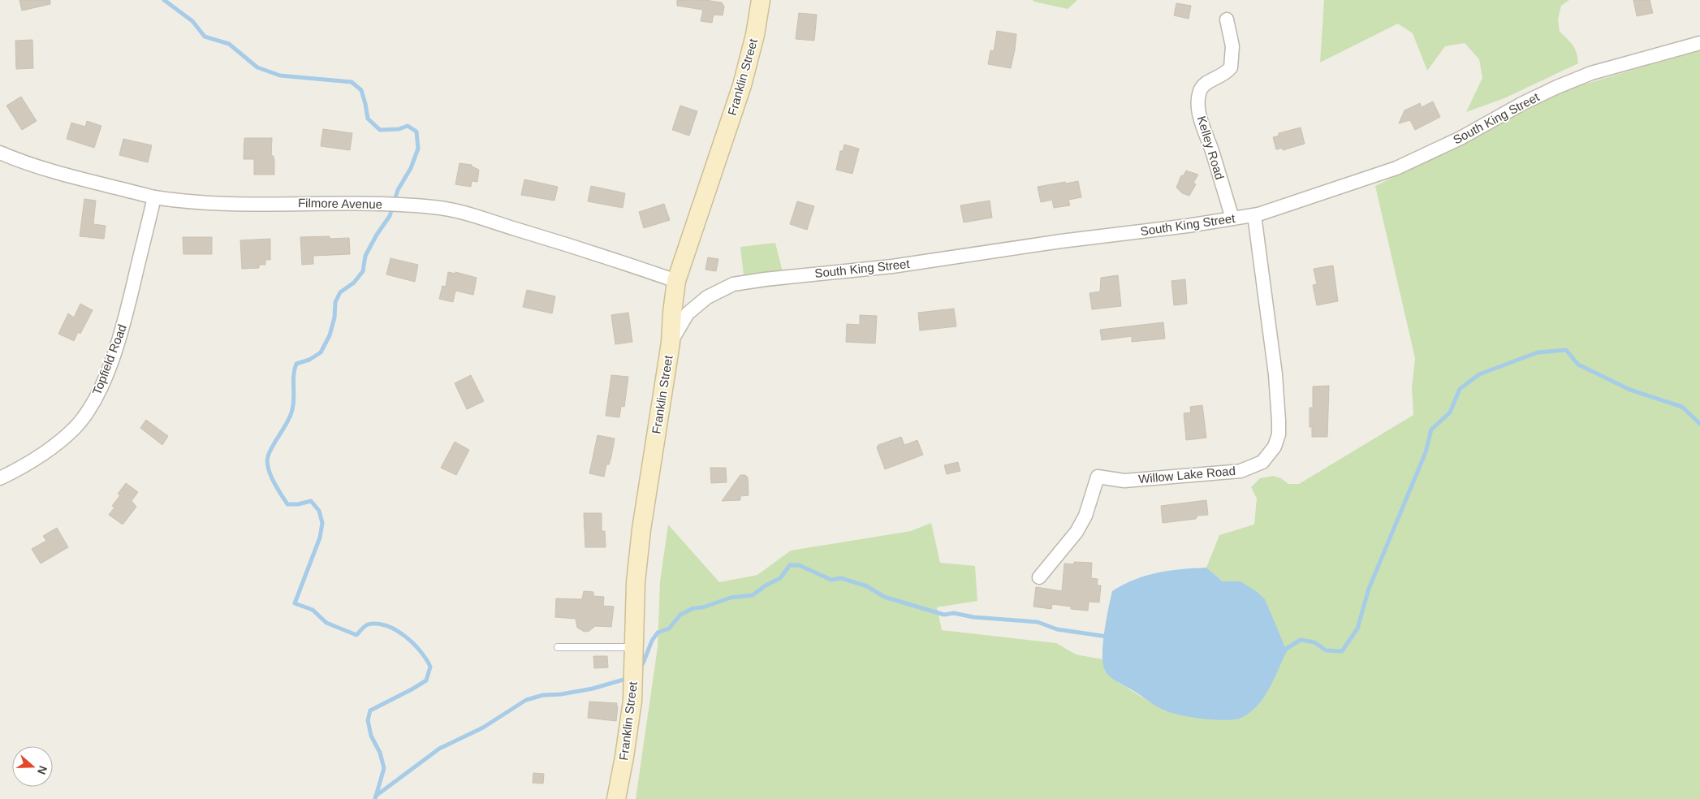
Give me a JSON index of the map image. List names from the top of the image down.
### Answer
{
  "streets": {
    "main road": ["Franklin Street"],
    "street": [
      "South King Street",
      "Kelley Road",
      "Filmore Avenue",
      "Topfield Road",
      "Willow Lake Road"
    ]
  },
  "crossings": [
    ["Franklin Street", "South King Street"],
    ["Franklin Street", "Filmore Avenue"],
    ["South King Street", "Kelley Road"],
    ["South King Street", "Willow Lake Road"],
    ["Filmore Avenue", "Topfield Road"]
  ],
  "north": "right"
}
